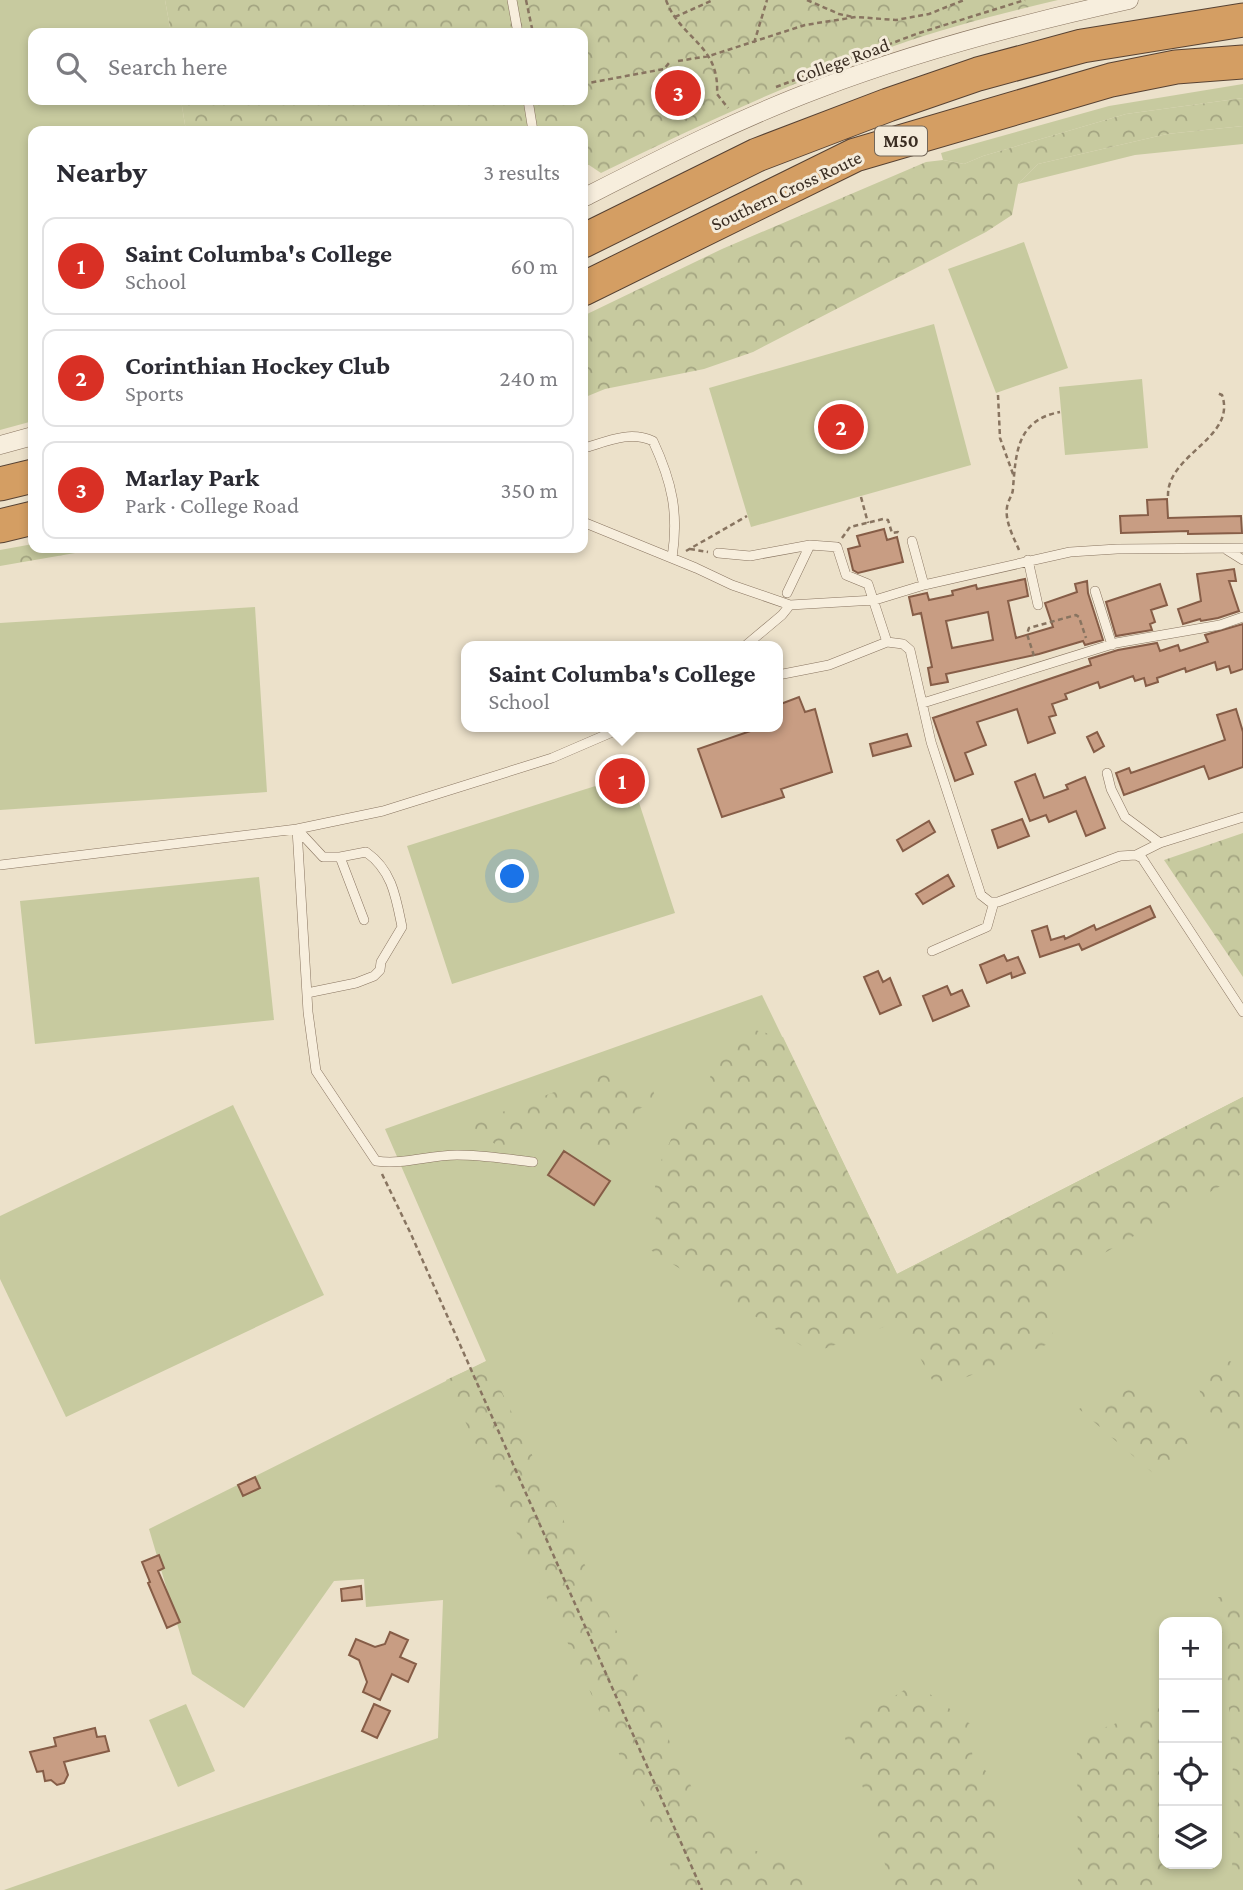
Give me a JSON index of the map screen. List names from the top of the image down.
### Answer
{
  "streets": {
    "highway": ["M50", "Southern Cross Route"],
    "street": ["College Road"]
  },
  "page": {
    "search": "Search here",
    "pins": ["3", "2", "1"],
    "heading": ["Nearby", "3 results"],
    "list": [
      {
        "mark": "1",
        "name": "Saint Columba's College",
        "note": "School",
        "value": "60 m"
      },
      {
        "mark": "2",
        "name": "Corinthian Hockey Club",
        "note": "Sports",
        "value": "240 m"
      },
      {
        "mark": "3",
        "name": "Marlay Park",
        "note": "Park · College Road",
        "value": "350 m"
      }
    ],
    "popup": ["Saint Columba's College", "School"],
    "map_buttons": ["+", "−"]
  }
}
